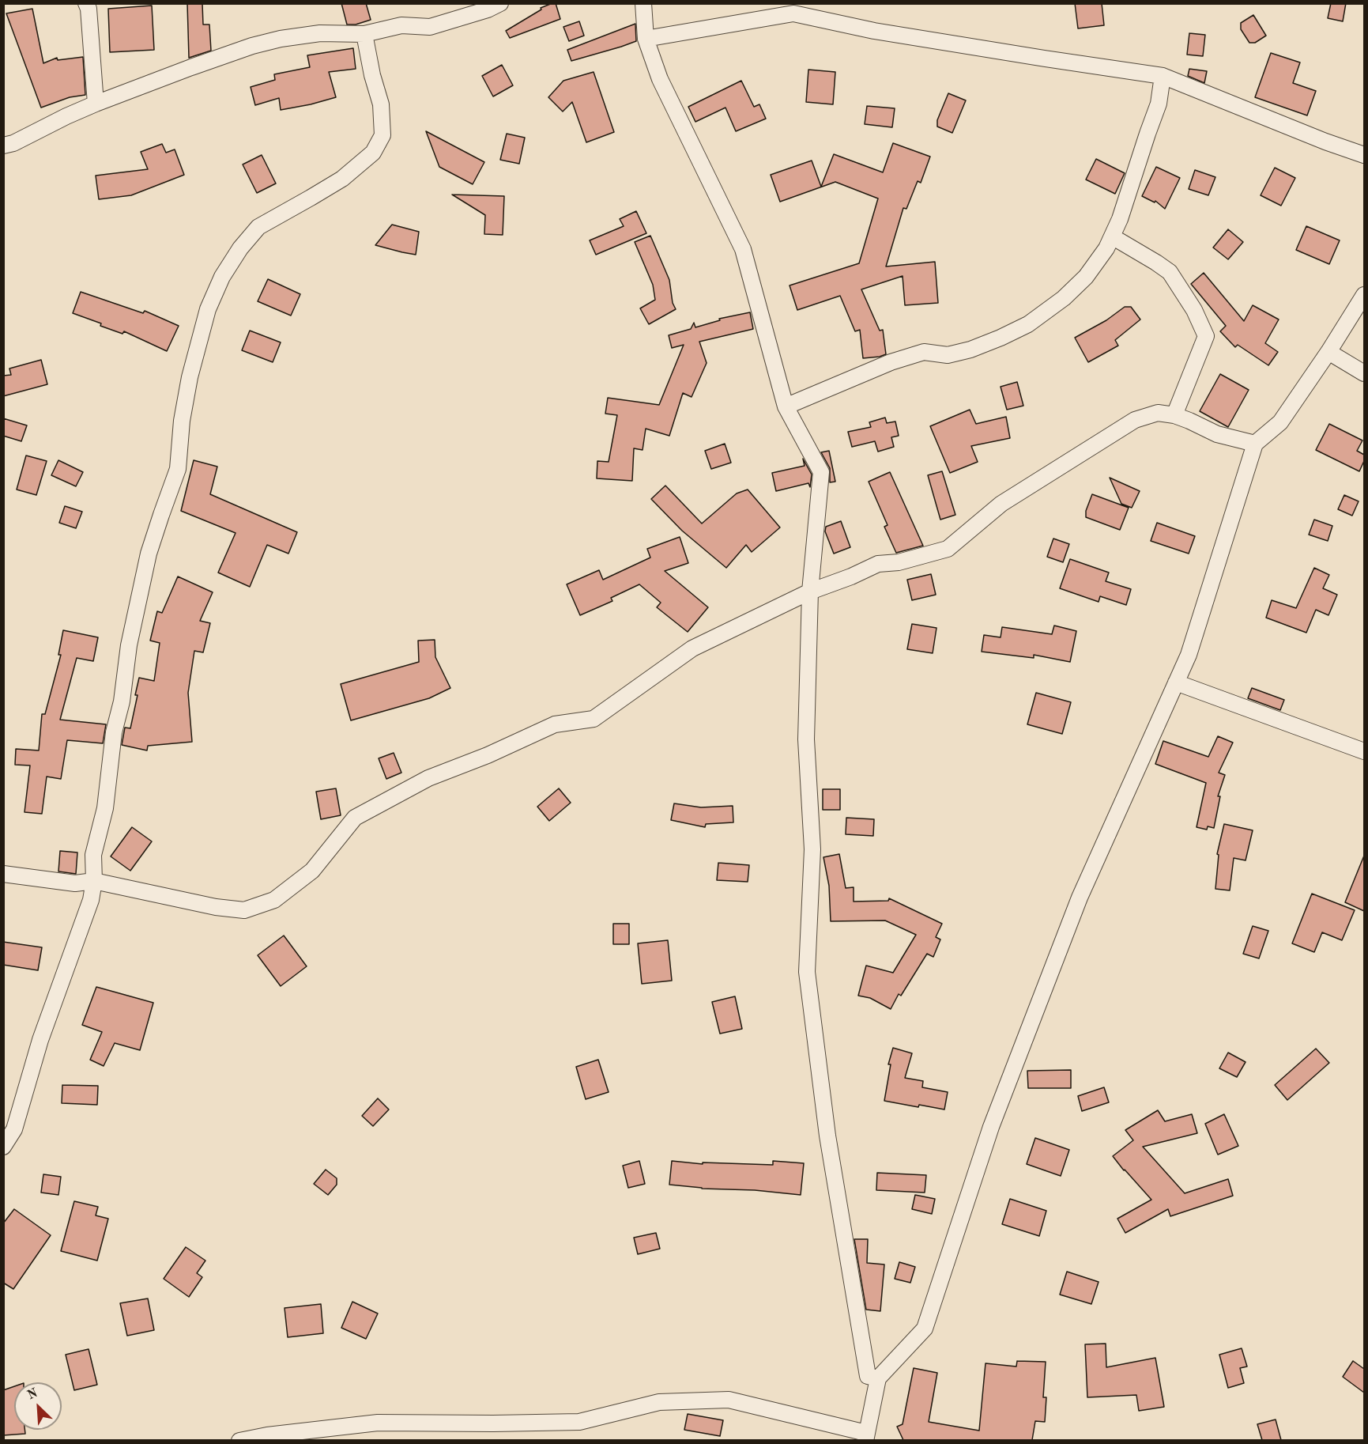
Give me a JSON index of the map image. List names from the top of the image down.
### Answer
{
  "north": "top left"
}
